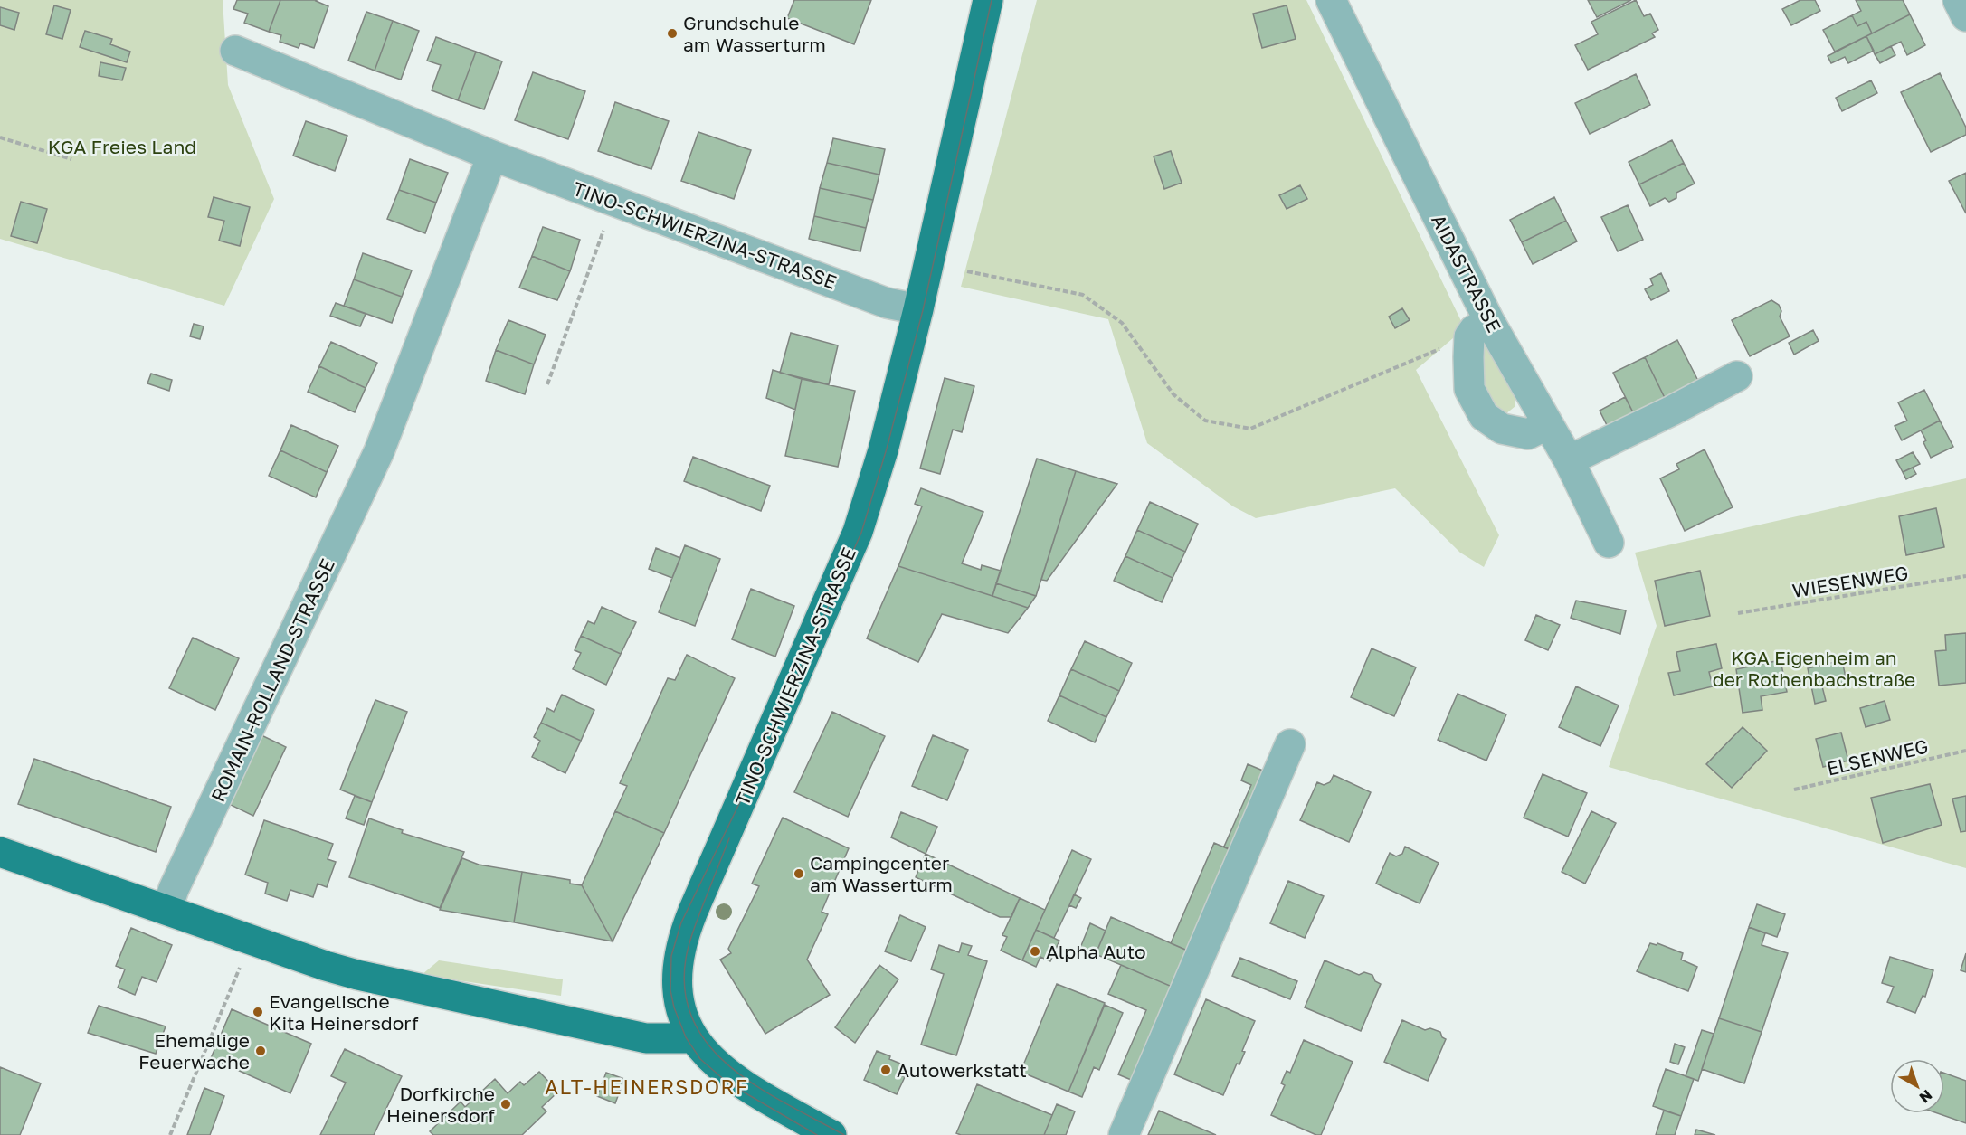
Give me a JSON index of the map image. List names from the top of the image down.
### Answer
{
  "streets": {
    "main road": ["TINO-SCHWIERZINA-STRASSE"],
    "street": ["AIDASTRASSE", "ROMAIN-ROLLAND-STRASSE"],
    "path": ["WIESENWEG", "ELSENWEG"]
  },
  "crossings": [
    ["TINO-SCHWIERZINA-STRASSE", "ROMAIN-ROLLAND-STRASSE"]
  ],
  "districts": ["ALT-HEINERSDORF"],
  "parks": ["KGA Freies Land", "KGA Eigenheim an der Rothenbachstraße"],
  "places": [
    "Grundschule am Wasserturm",
    "Campingcenter am Wasserturm",
    "Alpha Auto",
    "Evangelische Kita Heinersdorf",
    "Ehemalige Feuerwache",
    "Autowerkstatt",
    "Dorfkirche Heinersdorf"
  ],
  "north": "bottom right"
}
